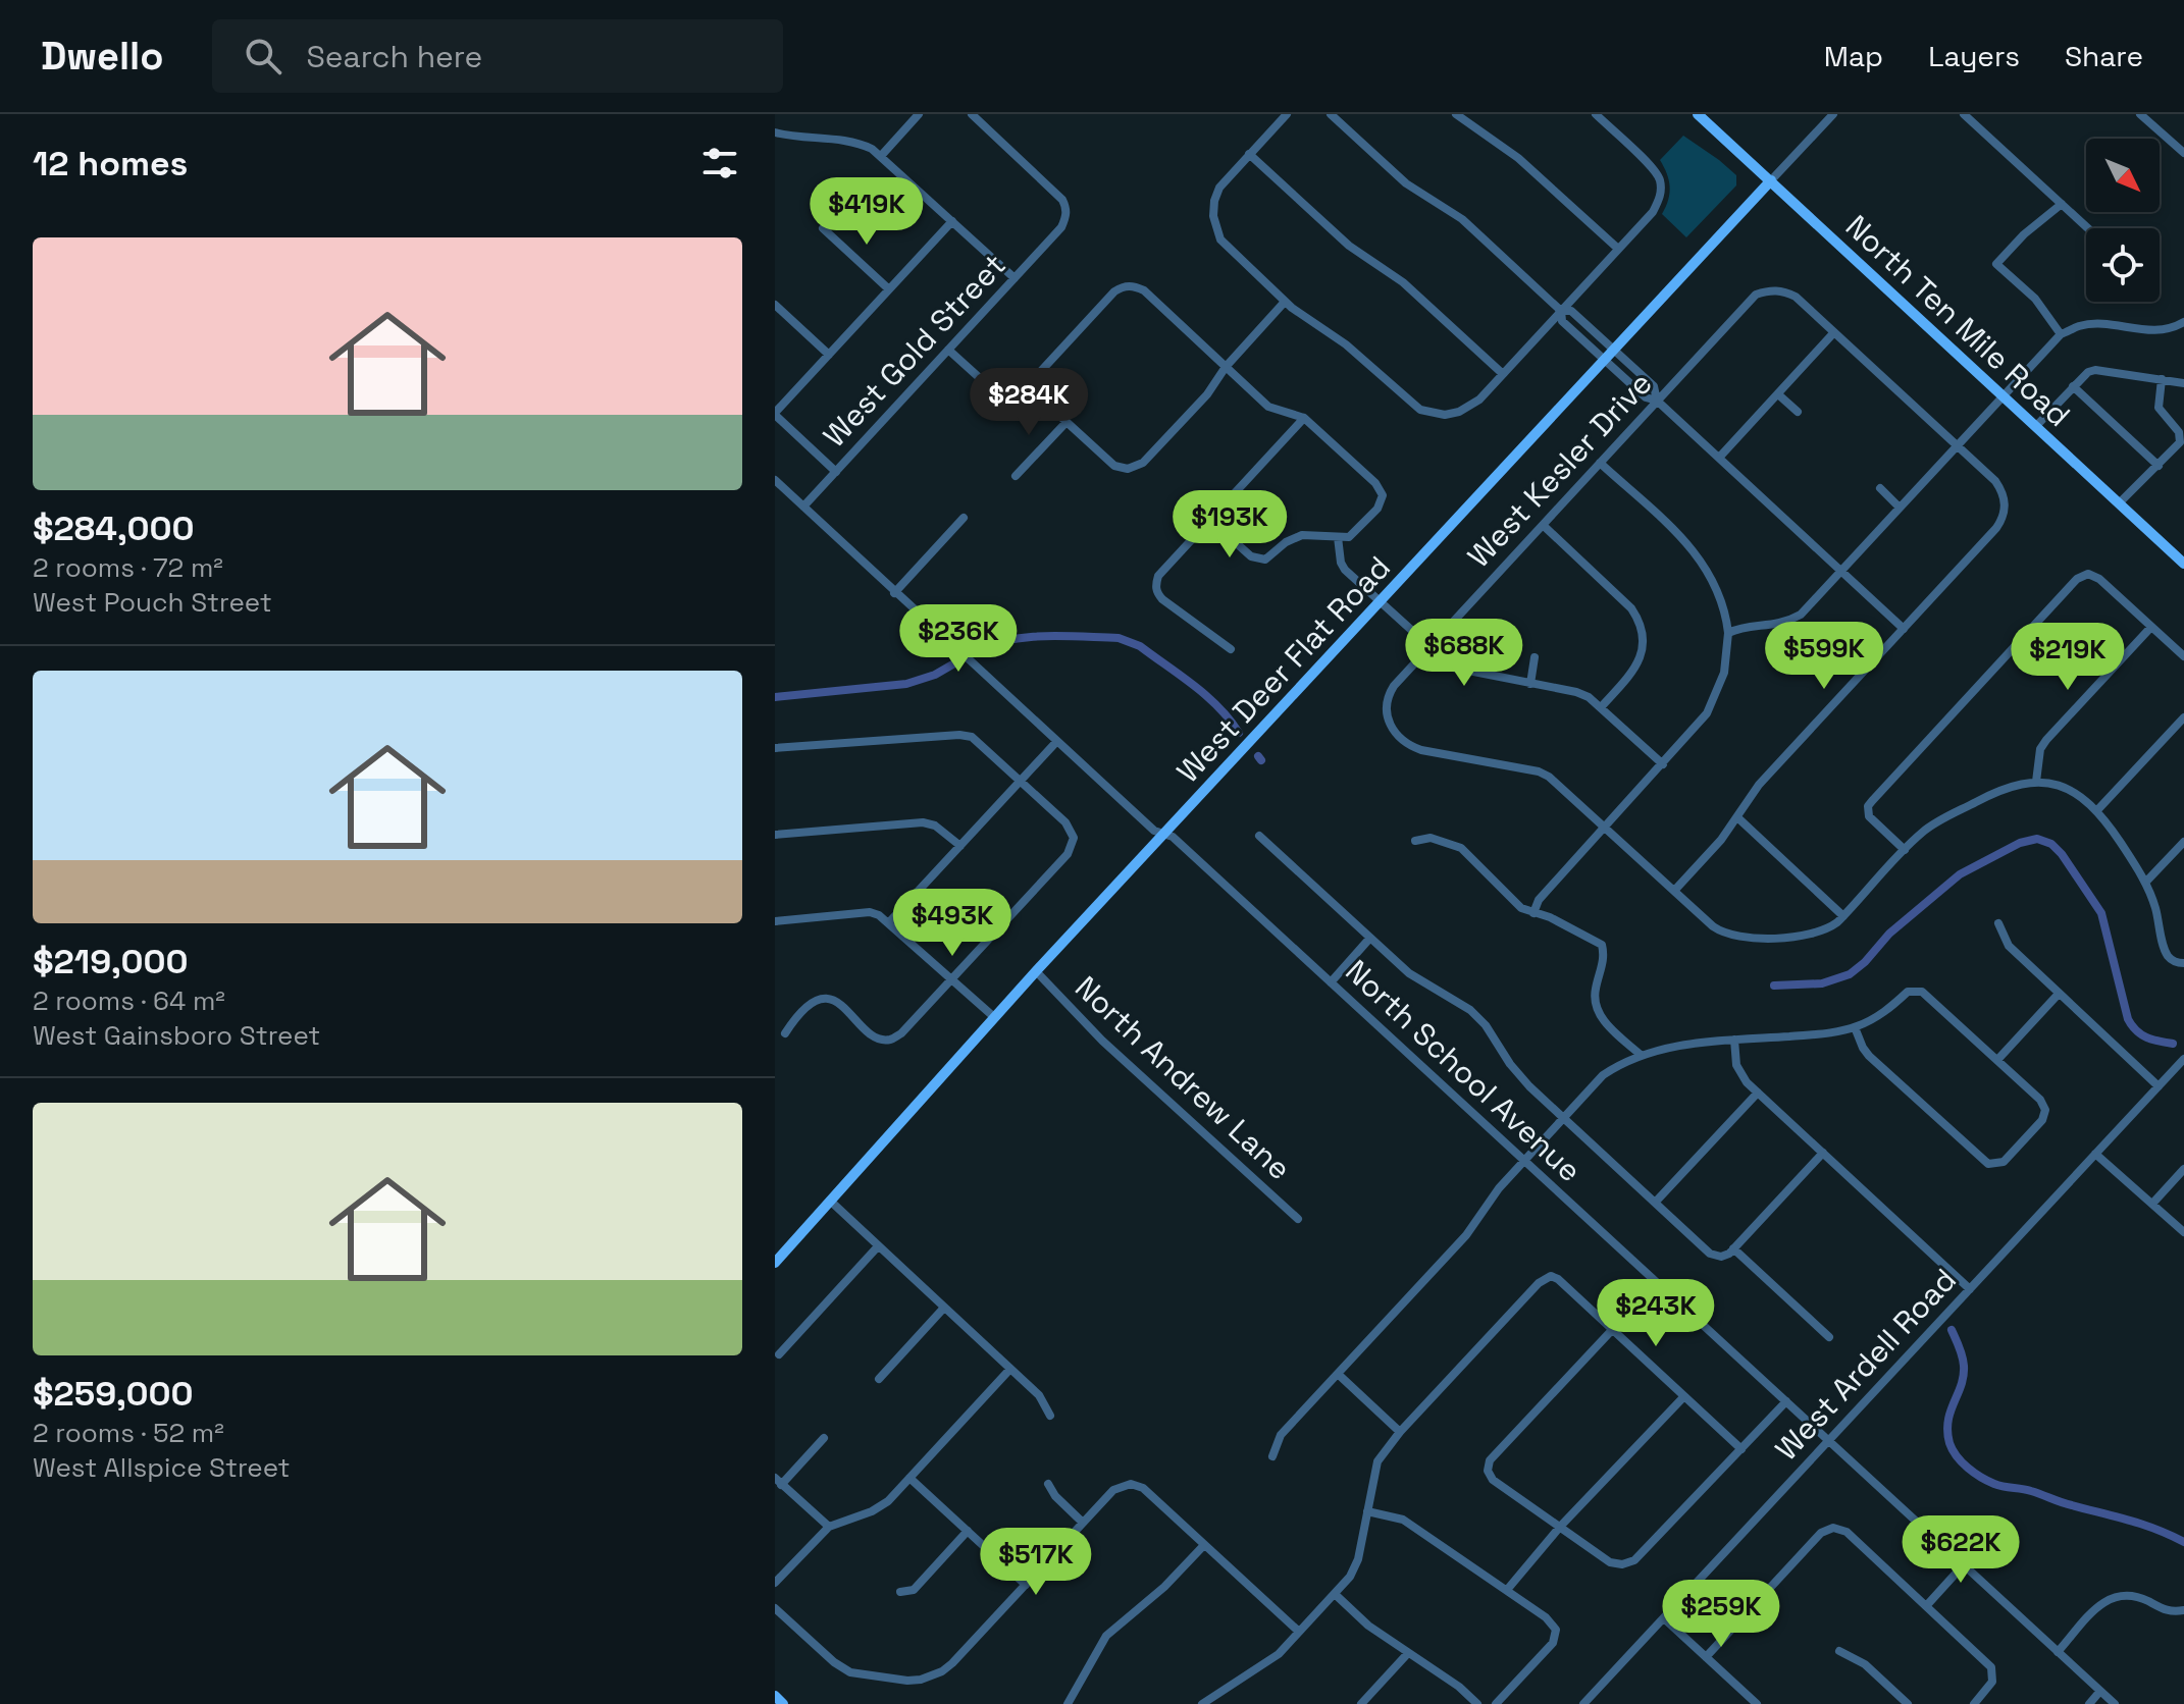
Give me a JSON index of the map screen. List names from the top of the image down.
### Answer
{
  "streets": {
    "main road": ["North Ten Mile Road", "West Deer Flat Road"],
    "street": [
      "West Gold Street",
      "West Kesler Drive",
      "North School Avenue",
      "North Andrew Lane",
      "West Ardell Road"
    ]
  },
  "crossings": [
    ["North Ten Mile Road", "West Deer Flat Road"],
    ["West Gold Street", "North School Avenue"],
    ["West Deer Flat Road", "North School Avenue"],
    ["West Deer Flat Road", "North Andrew Lane"],
    ["North School Avenue", "West Ardell Road"]
  ],
  "north": "bottom right",
  "page": {
    "header": "Dwello",
    "search": "Search here",
    "nav": ["Map", "Layers", "Share"],
    "heading": "12 homes",
    "price": [
      "$419K",
      "$284K",
      "$193K",
      "$236K",
      "$688K",
      "$599K",
      "$219K",
      "$493K",
      "$243K",
      "$622K",
      "$517K",
      "$259K"
    ],
    "list": [
      {
        "name": "$284,000",
        "note": "2 rooms · 72 m² · West Pouch Street"
      },
      {
        "name": "$219,000",
        "note": "2 rooms · 64 m² · West Gainsboro Street"
      },
      {
        "name": "$259,000",
        "note": "2 rooms · 52 m² · West Allspice Street"
      }
    ]
  }
}
